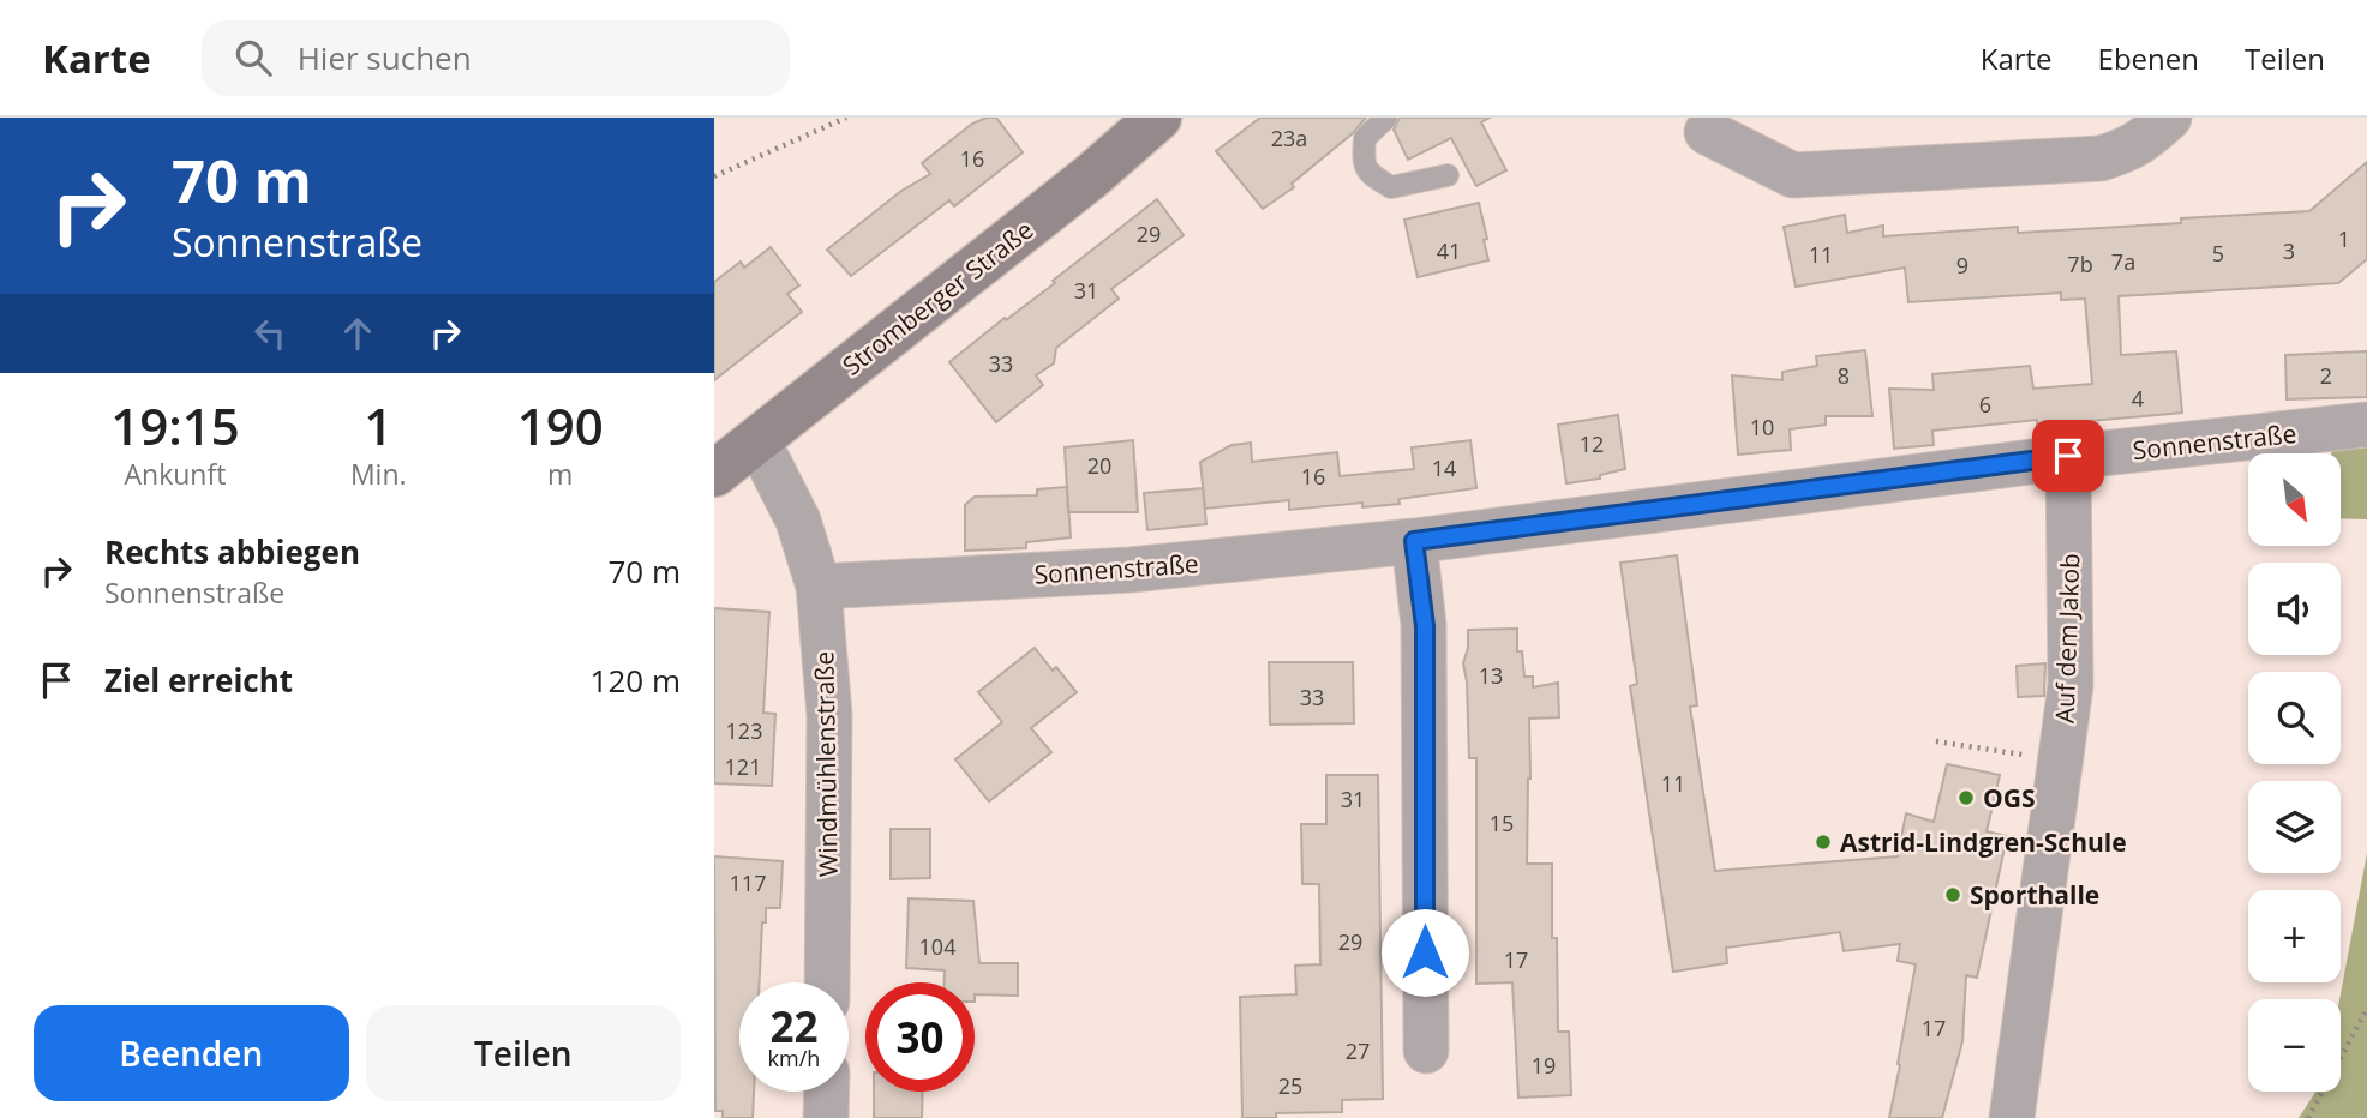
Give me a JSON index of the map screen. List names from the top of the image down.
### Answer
{
  "streets": {
    "main road": ["Stromberger Straße"],
    "street": ["Sonnenstraße", "Auf dem Jakob", "Windmühlenstraße"]
  },
  "crossings": [
    ["Stromberger Straße", "Windmühlenstraße"],
    ["Sonnenstraße", "Auf dem Jakob"],
    ["Sonnenstraße", "Windmühlenstraße"]
  ],
  "places": ["OGS", "Astrid-Lindgren-Schule", "Sporthalle"],
  "house_numbers": [
    "23a",
    "16",
    "29",
    "1",
    "41",
    "3",
    "5",
    "11",
    "7a",
    "7b",
    "9",
    "31",
    "33",
    "8",
    "2",
    "4",
    "6",
    "10",
    "12",
    "20",
    "14",
    "16",
    "13",
    "33",
    "123",
    "121",
    "11",
    "31",
    "15",
    "117",
    "29",
    "104",
    "17",
    "17",
    "27",
    "19",
    "25"
  ],
  "north": "bottom right",
  "page": {
    "header": "Karte",
    "search": "Hier suchen",
    "nav": ["Karte", "Ebenen", "Teilen"],
    "turn": ["70 m", "Sonnenstraße"],
    "eta": [
      "19:15",
      "Ankunft",
      "1",
      "Min.",
      "190",
      "m"
    ],
    "map_buttons": ["+", "−"],
    "list": [
      {
        "name": "Rechts abbiegen",
        "note": "Sonnenstraße",
        "value": "70 m"
      },
      {
        "name": "Ziel erreicht",
        "value": "120 m"
      }
    ],
    "speed": "22 km/h",
    "limit": "30",
    "buttons": ["Beenden", "Teilen"]
  }
}
